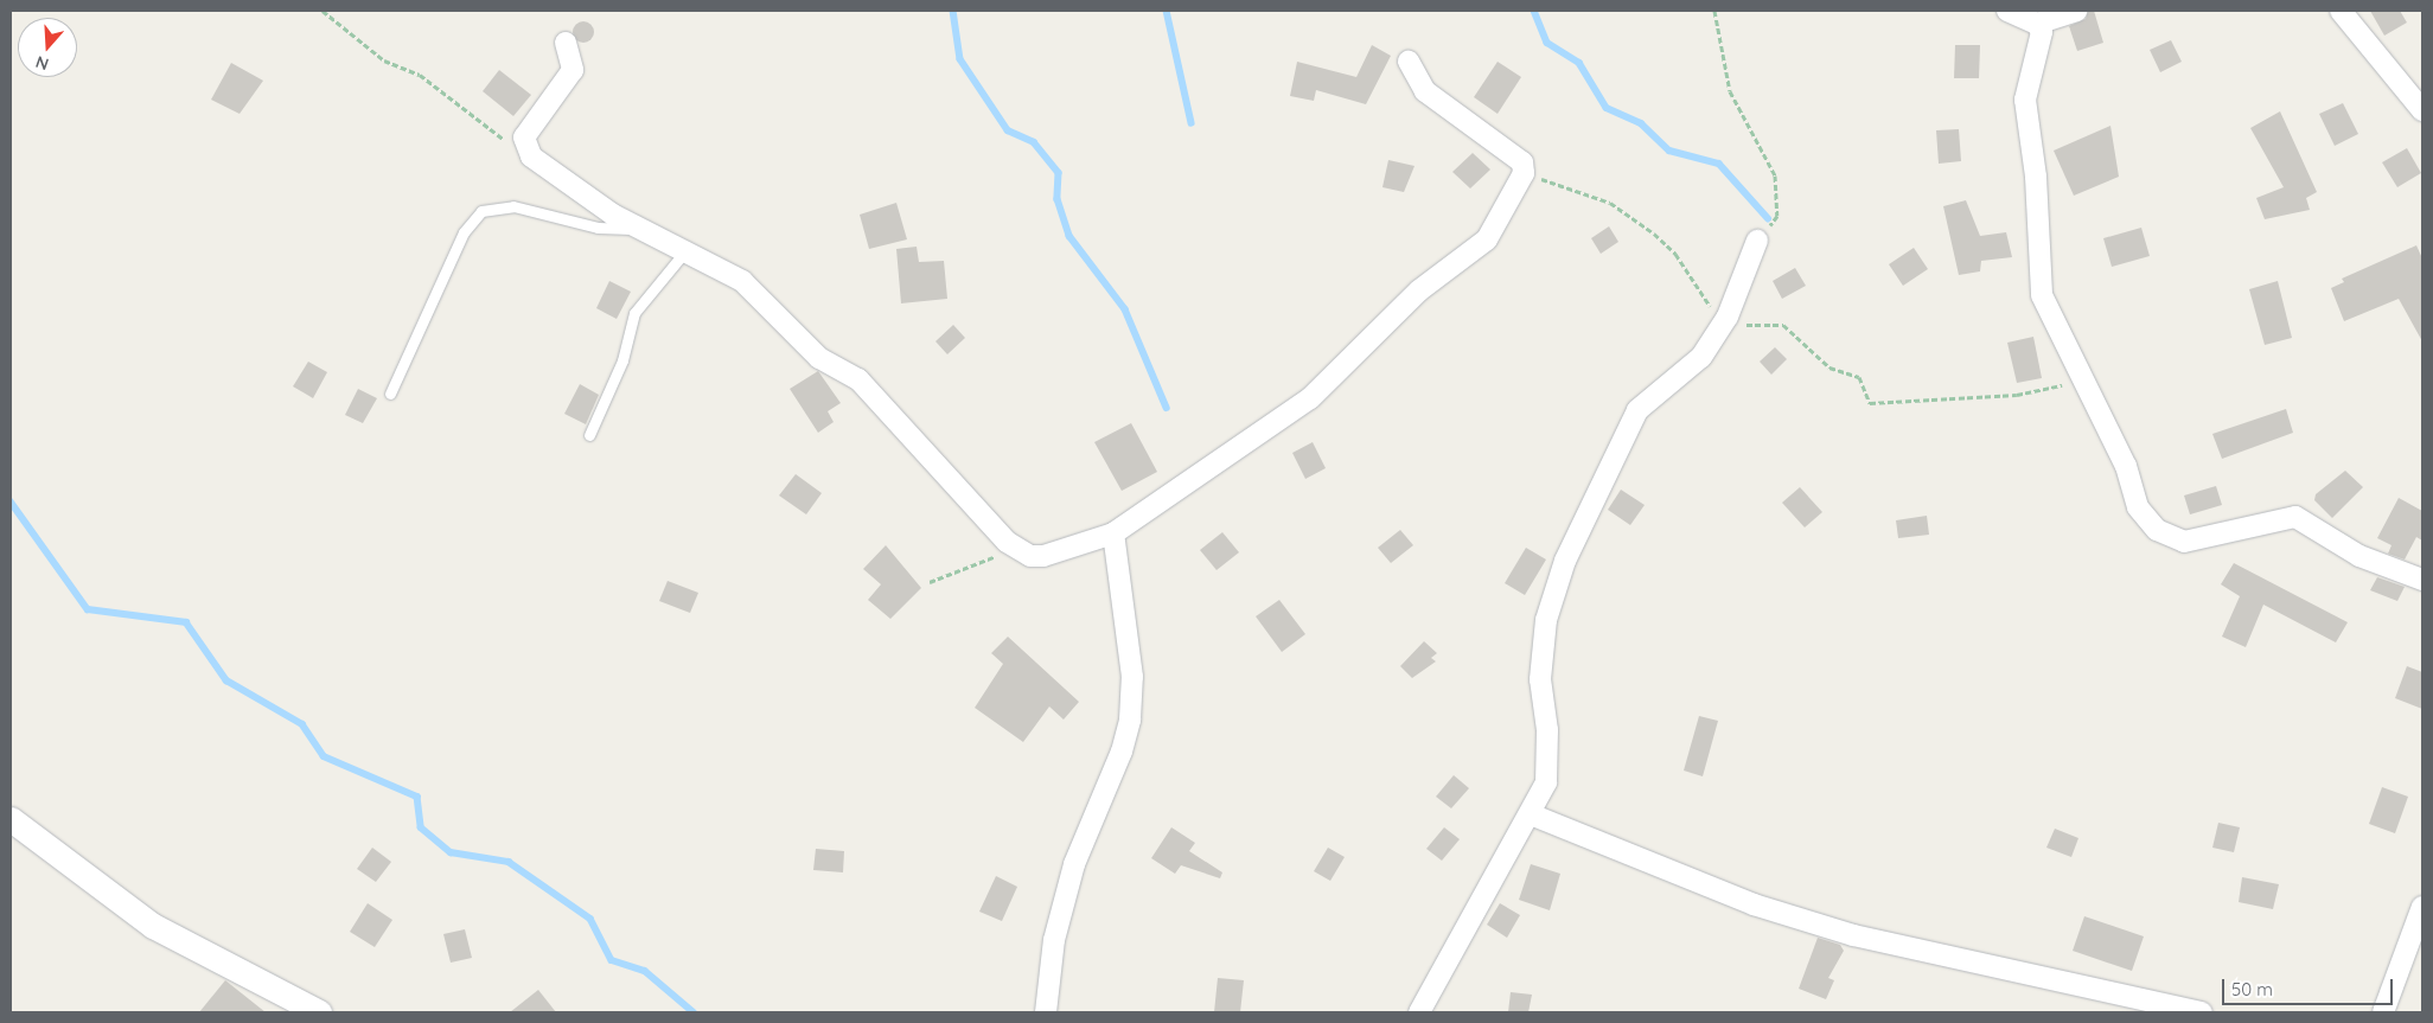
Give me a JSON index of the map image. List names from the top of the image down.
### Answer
{
  "scale_bar": "50 m",
  "north": "bottom"
}
